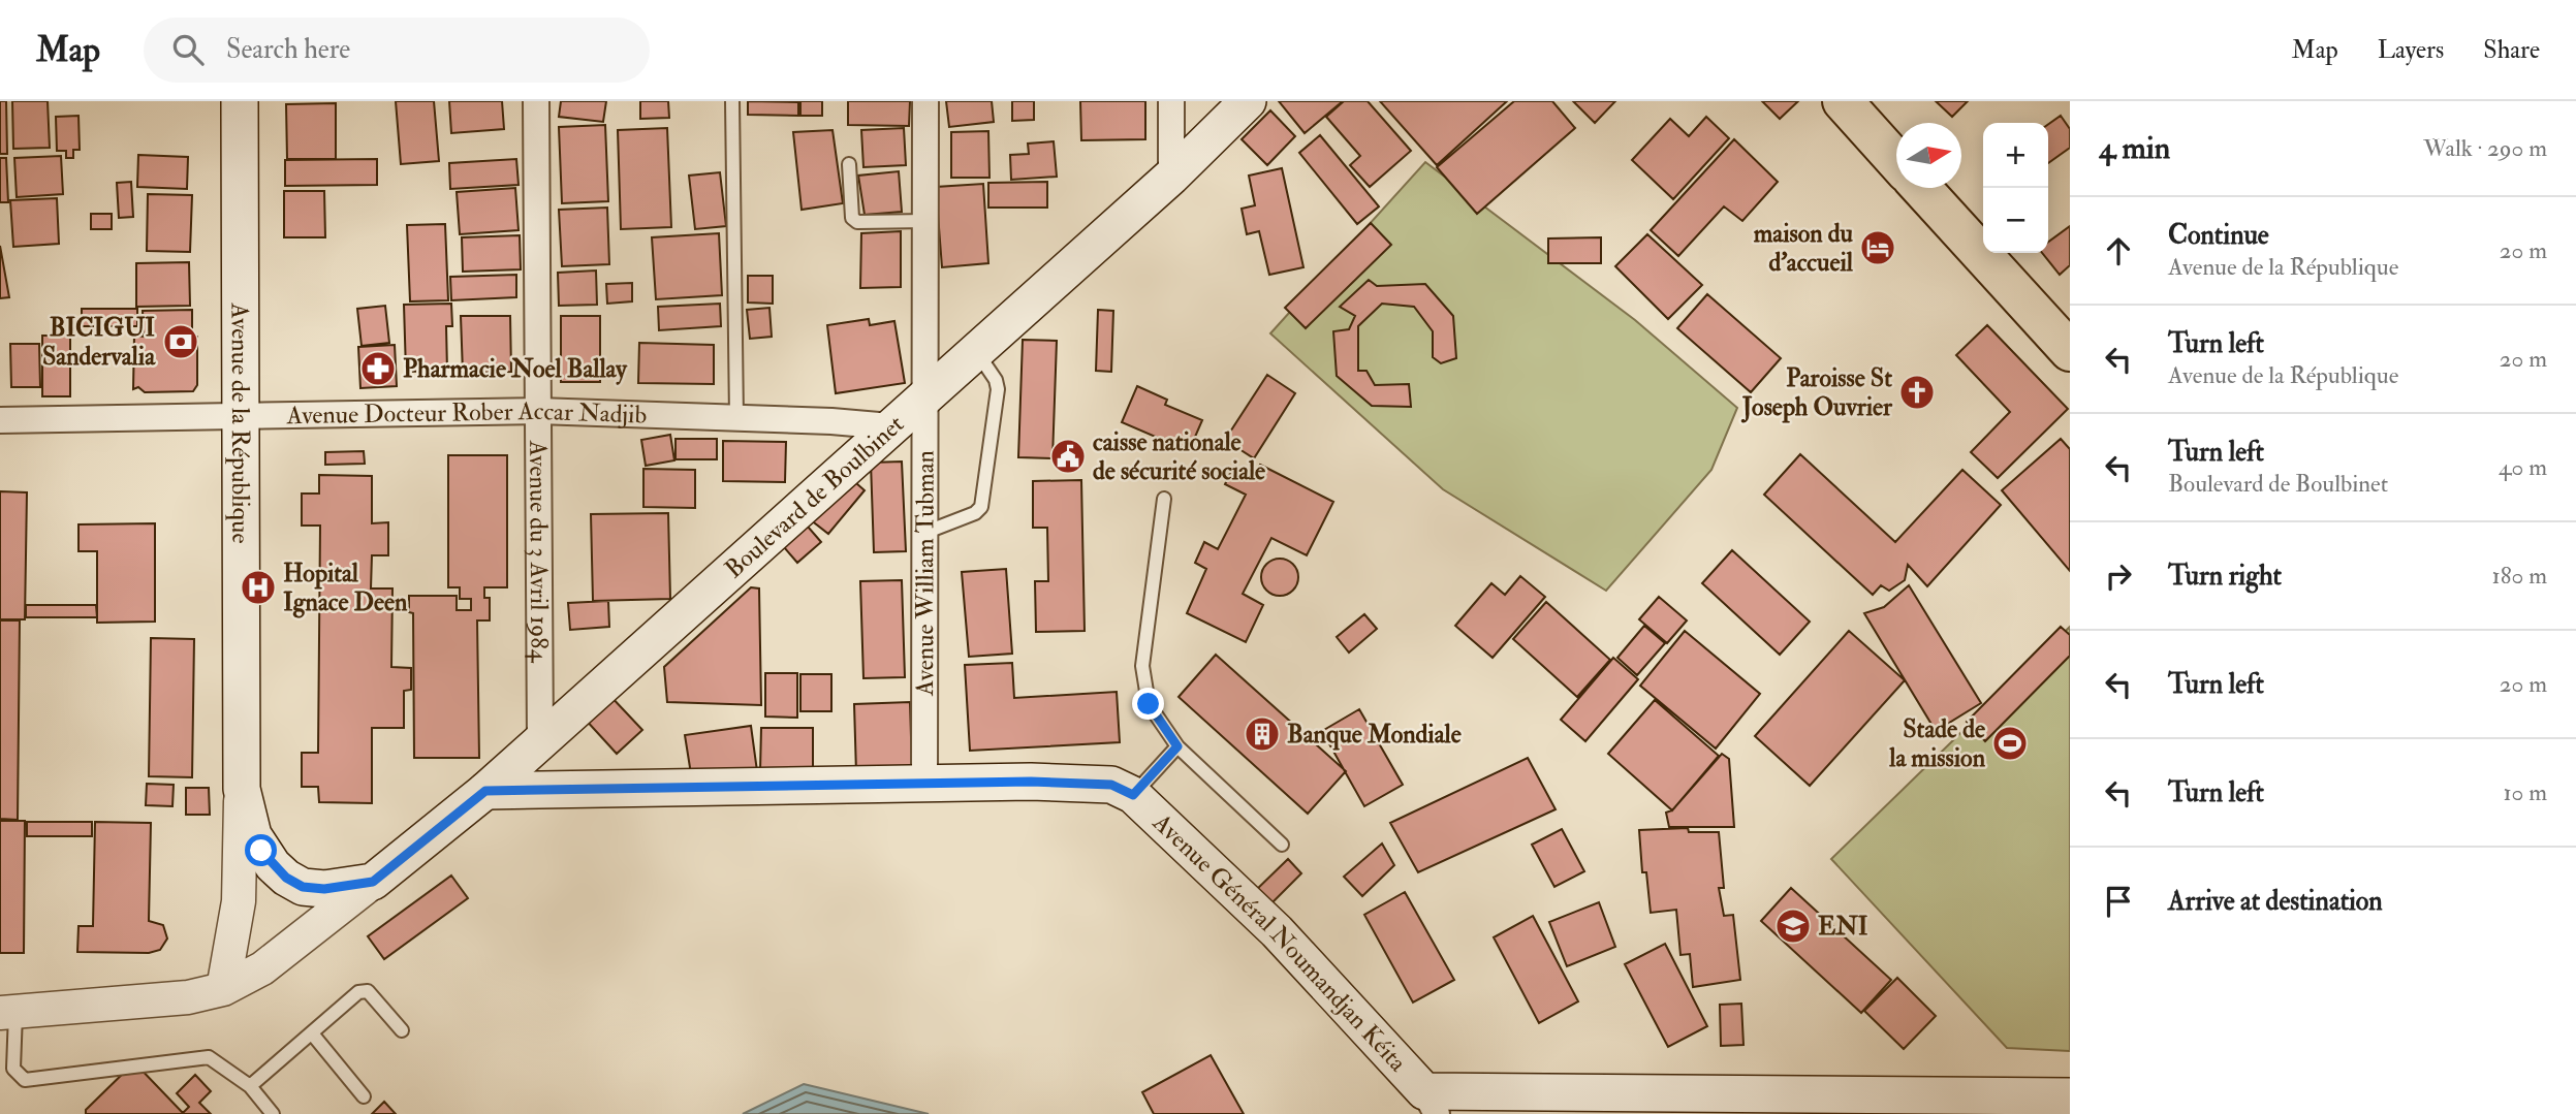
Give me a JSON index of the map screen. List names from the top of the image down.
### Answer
{
  "streets": {
    "main road": ["Avenue de la République", "Boulevard de Boulbinet", "Avenue Général Noumandjan Kéita"],
    "street": ["Avenue Docteur Rober Accar Nadjib", "Avenue du 3 Avril 1984", "Avenue William Tubman"]
  },
  "crossings": [
    ["Avenue Docteur Rober Accar Nadjib", "Avenue de la République"],
    ["Avenue Docteur Rober Accar Nadjib", "Boulevard de Boulbinet"],
    ["Avenue Docteur Rober Accar Nadjib", "Avenue du 3 Avril 1984"],
    ["Avenue de la République", "Boulevard de Boulbinet"],
    ["Boulevard de Boulbinet", "Avenue du 3 Avril 1984"],
    ["Boulevard de Boulbinet", "Avenue William Tubman"],
    ["Boulevard de Boulbinet", "Avenue Général Noumandjan Kéita"],
    ["Avenue William Tubman", "Avenue Général Noumandjan Kéita"]
  ],
  "places": {
    "hotel": ["maison du d’accueil"],
    "bank": ["BICIGUI Sandervalia"],
    "pharmacy": ["Pharmacie Noel Ballay"],
    "church": ["Paroisse St Joseph Ouvrier"],
    "public building": ["caisse nationale de sécurité sociale"],
    "hospital": ["Hopital Ignace Deen"],
    "building": ["Banque Mondiale"],
    "sports": ["Stade de la mission"],
    "school or university": ["ENI"]
  },
  "north": "right",
  "page": {
    "header": "Map",
    "search": "Search here",
    "nav": ["Map", "Layers", "Share"],
    "heading": ["4 min", "Walk · 290 m"],
    "map_buttons": ["+", "−"],
    "list": [
      ["Continue", "Avenue de la République", "20 m"],
      ["Turn left", "Avenue de la République", "20 m"],
      ["Turn left", "Boulevard de Boulbinet", "40 m"],
      ["Turn right", "180 m"],
      ["Turn left", "20 m"],
      ["Turn left", "10 m"],
      "Arrive at destination"
    ]
  }
}
